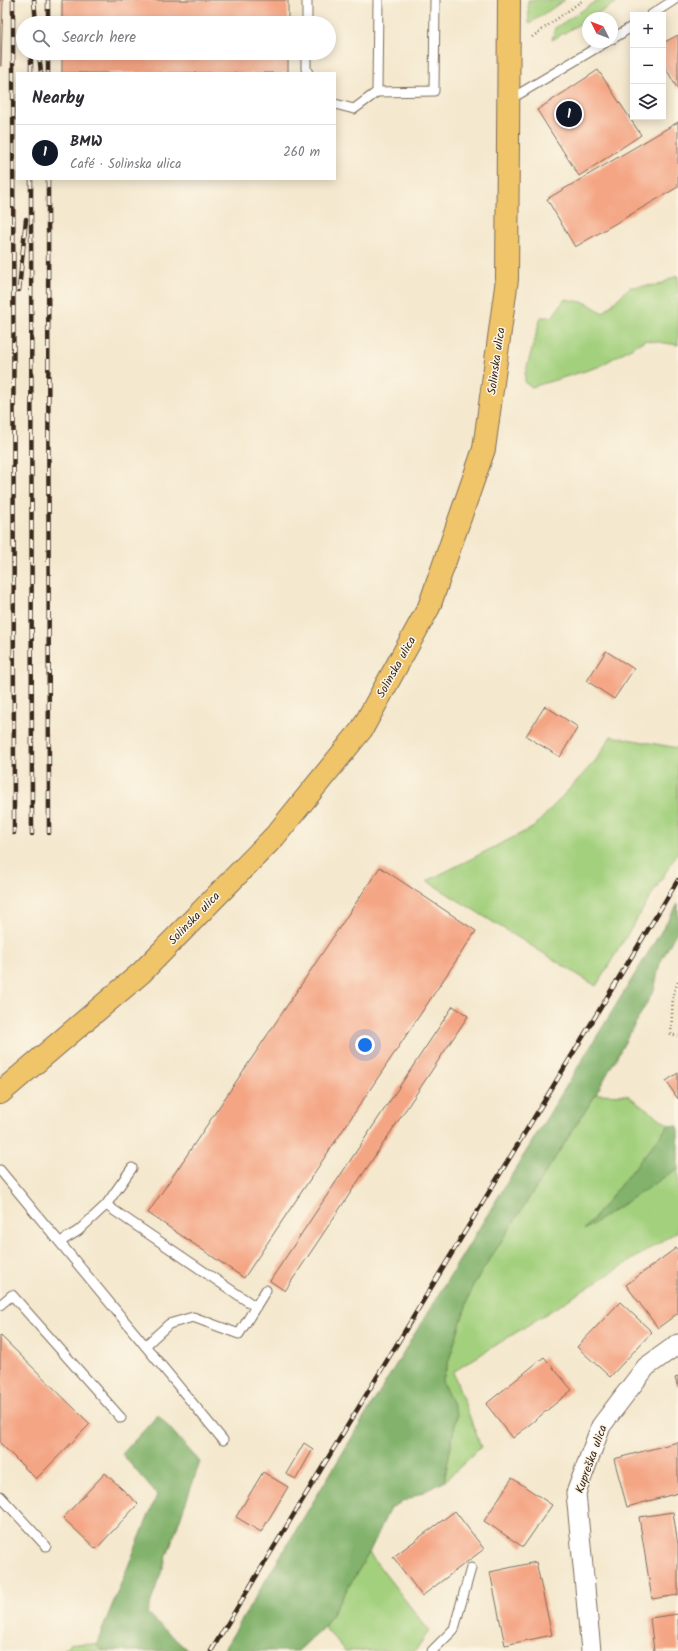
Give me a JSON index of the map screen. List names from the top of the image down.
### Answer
{
  "streets": {
    "main road": ["Solinska ulica"],
    "street": ["Kupreška ulica"]
  },
  "north": "top left",
  "page": {
    "map_buttons": ["+", "−"],
    "search": "Search here",
    "heading": "Nearby",
    "pins": "1",
    "list": [
      {
        "mark": "1",
        "name": "BMW",
        "note": "Café · Solinska ulica",
        "value": "260 m"
      }
    ]
  }
}
